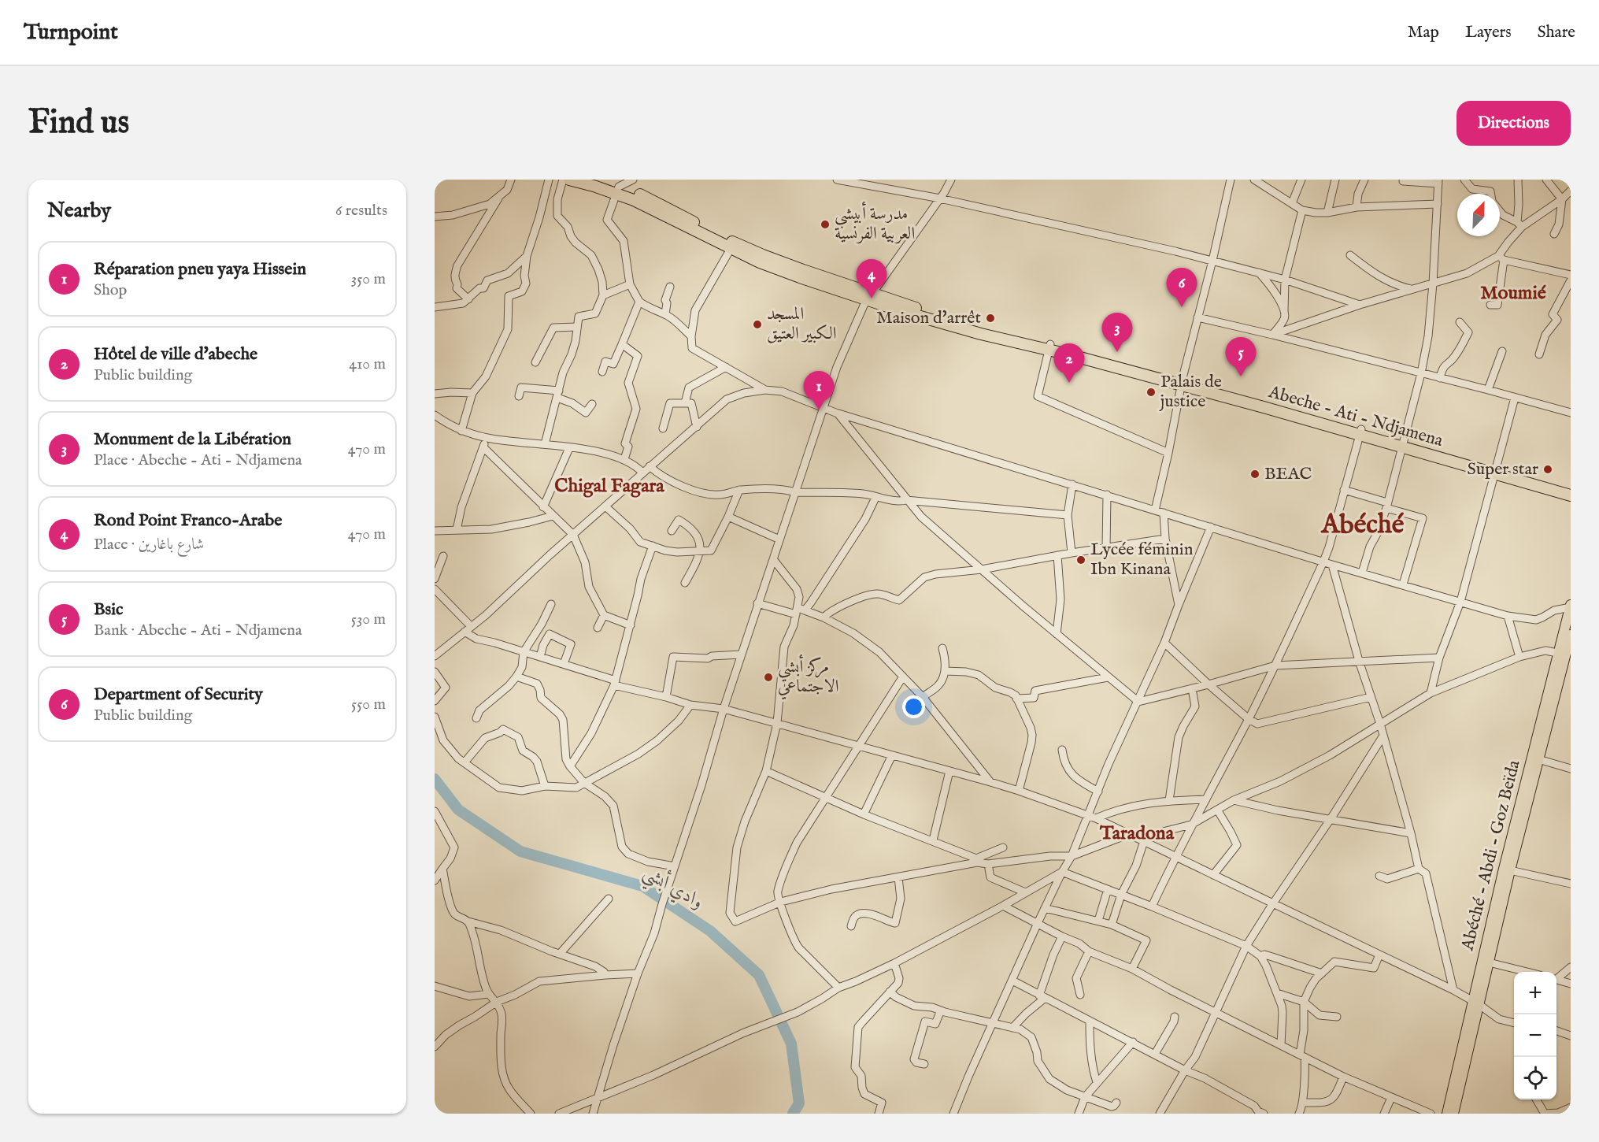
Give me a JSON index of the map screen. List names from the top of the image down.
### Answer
{
  "streets": {
    "highway": ["Abeche - Ati - Ndjamena"],
    "main road": ["Abéché - Abdi - Goz Beïda"]
  },
  "districts": [
    "Moumié",
    "Chigal Fagara",
    "Abéché",
    "Taradona"
  ],
  "water": ["وادي أبشي"],
  "places": [
    "مدرسة أبيشي العربية الفرنسية",
    "Maison d'arrêt",
    "المسجد الكبير العتيق",
    "Palais de justice",
    "Super star",
    "BEAC",
    "Lycée féminin Ibn Kinana",
    "مركز أبشي الاجتماعي"
  ],
  "north": "top right",
  "page": {
    "header": "Turnpoint",
    "nav": ["Map", "Layers", "Share"],
    "buttons": "Directions",
    "title": "Find us",
    "heading": ["Nearby", "6 results"],
    "list": [
      {
        "mark": "1",
        "name": "Réparation pneu yaya Hissein",
        "note": "Shop",
        "value": "350 m"
      },
      {
        "mark": "2",
        "name": "Hôtel de ville d'abeche",
        "note": "Public building",
        "value": "410 m"
      },
      {
        "mark": "3",
        "name": "Monument de la Libération",
        "note": "Place · Abeche - Ati - Ndjamena",
        "value": "470 m"
      },
      {
        "mark": "4",
        "name": "Rond Point Franco-Arabe",
        "note": "Place · شارع باغارين",
        "value": "470 m"
      },
      {
        "mark": "5",
        "name": "Bsic",
        "note": "Bank · Abeche - Ati - Ndjamena",
        "value": "530 m"
      },
      {
        "mark": "6",
        "name": "Department of Security",
        "note": "Public building",
        "value": "550 m"
      }
    ],
    "pins": [
      "4",
      "6",
      "3",
      "5",
      "2",
      "1"
    ],
    "map_buttons": ["+", "−"]
  }
}
